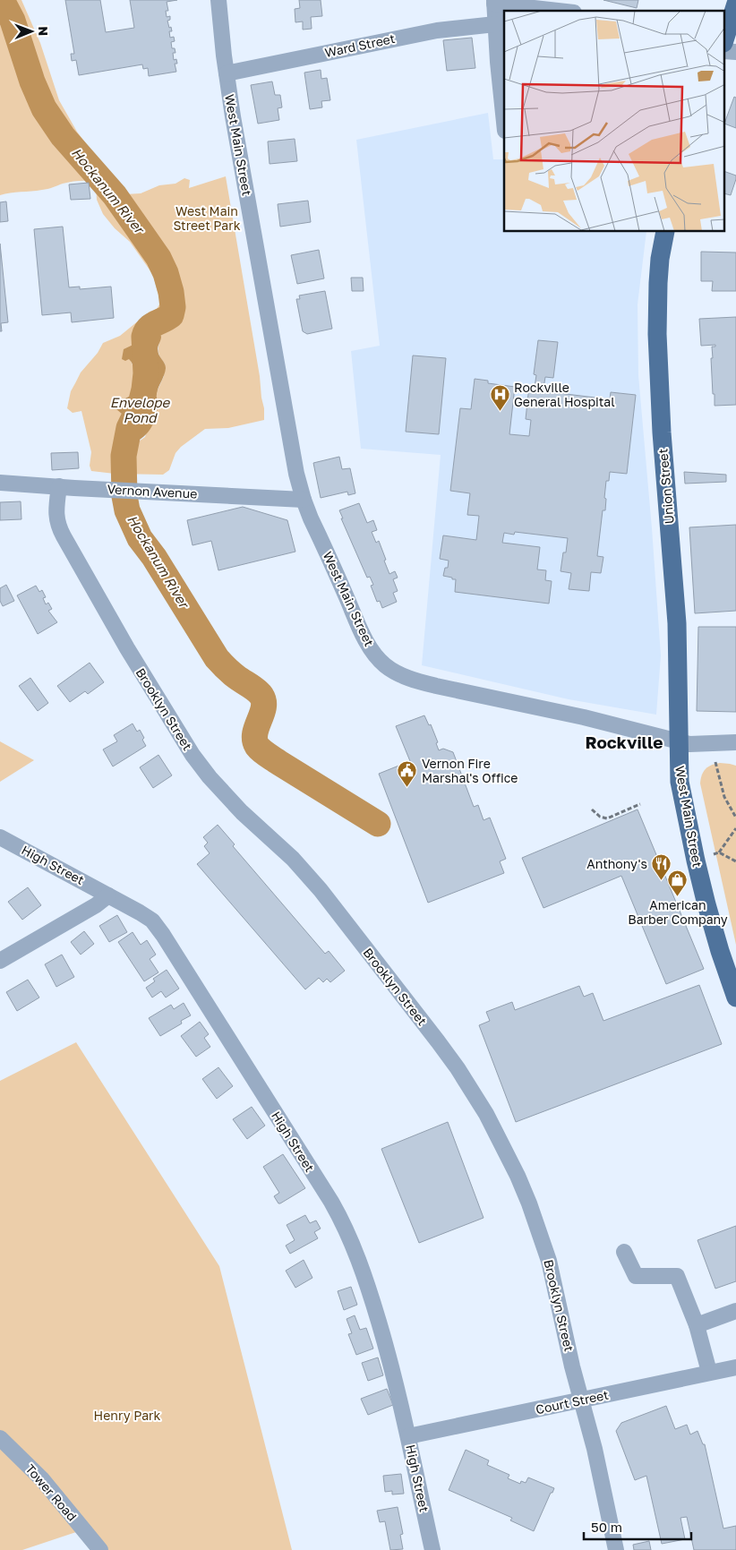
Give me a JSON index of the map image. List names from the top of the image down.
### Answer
{
  "streets": {
    "main road": ["West Main Street", "Union Street"],
    "street": [
      "Ward Street",
      "Vernon Avenue",
      "Brooklyn Street",
      "High Street",
      "Court Street",
      "Tower Road"
    ]
  },
  "crossings": [
    ["Ward Street", "West Main Street"],
    ["West Main Street", "Union Street"],
    ["West Main Street", "Vernon Avenue"],
    ["Vernon Avenue", "Brooklyn Street"],
    ["Brooklyn Street", "Court Street"],
    ["High Street", "Court Street"]
  ],
  "districts": ["Rockville"],
  "water": ["Hockanum River", "Envelope Pond"],
  "parks": ["West Main Street Park", "Henry Park"],
  "places": {
    "hospital": ["Rockville General Hospital"],
    "public building": ["Vernon Fire Marshal's Office"],
    "restaurant": ["Anthony's"],
    "shop": ["American Barber Company"]
  },
  "scale_bar": "50 m",
  "north": "right"
}
